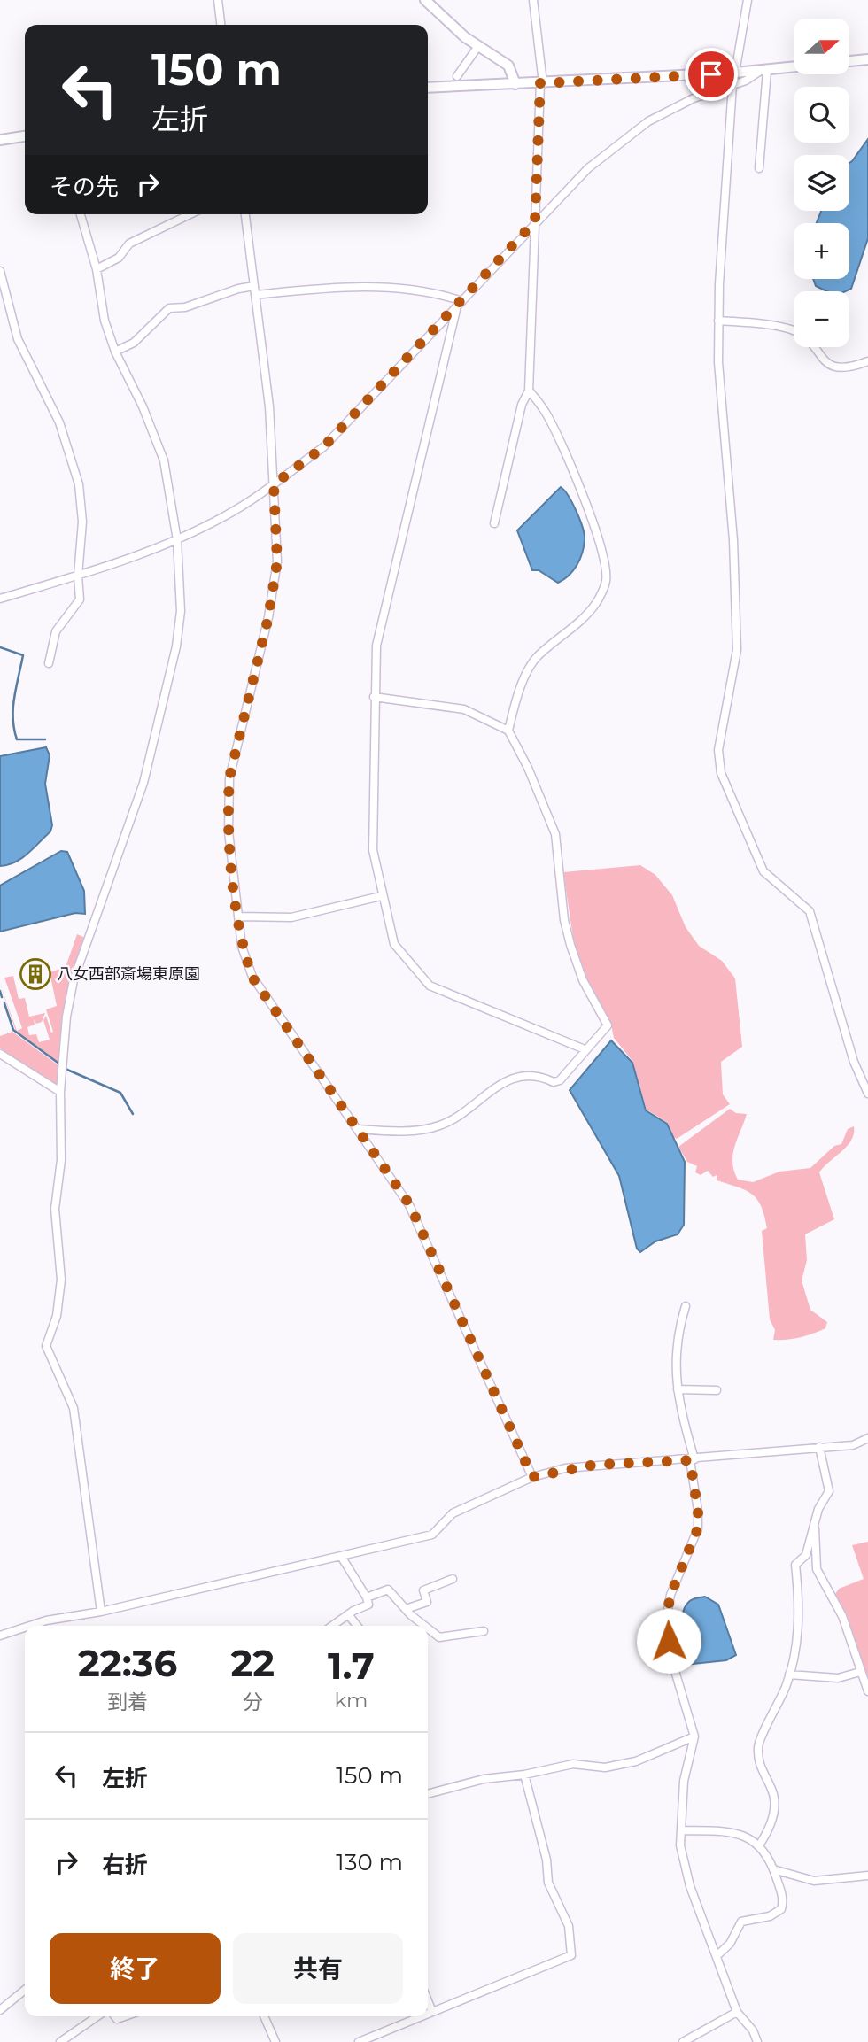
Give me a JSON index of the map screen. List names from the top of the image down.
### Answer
{
  "places": {
    "building": ["八女西部斎場東原園"]
  },
  "north": "right",
  "page": {
    "map_buttons": ["+", "−"],
    "turn": ["150 m", "左折"],
    "then": "その先",
    "eta": [
      "22:36",
      "到着",
      "22",
      "分",
      "1.7",
      "km"
    ],
    "list": [
      {
        "name": "左折",
        "value": "150 m"
      },
      {
        "name": "右折",
        "value": "130 m"
      }
    ],
    "buttons": ["終了", "共有"]
  }
}
